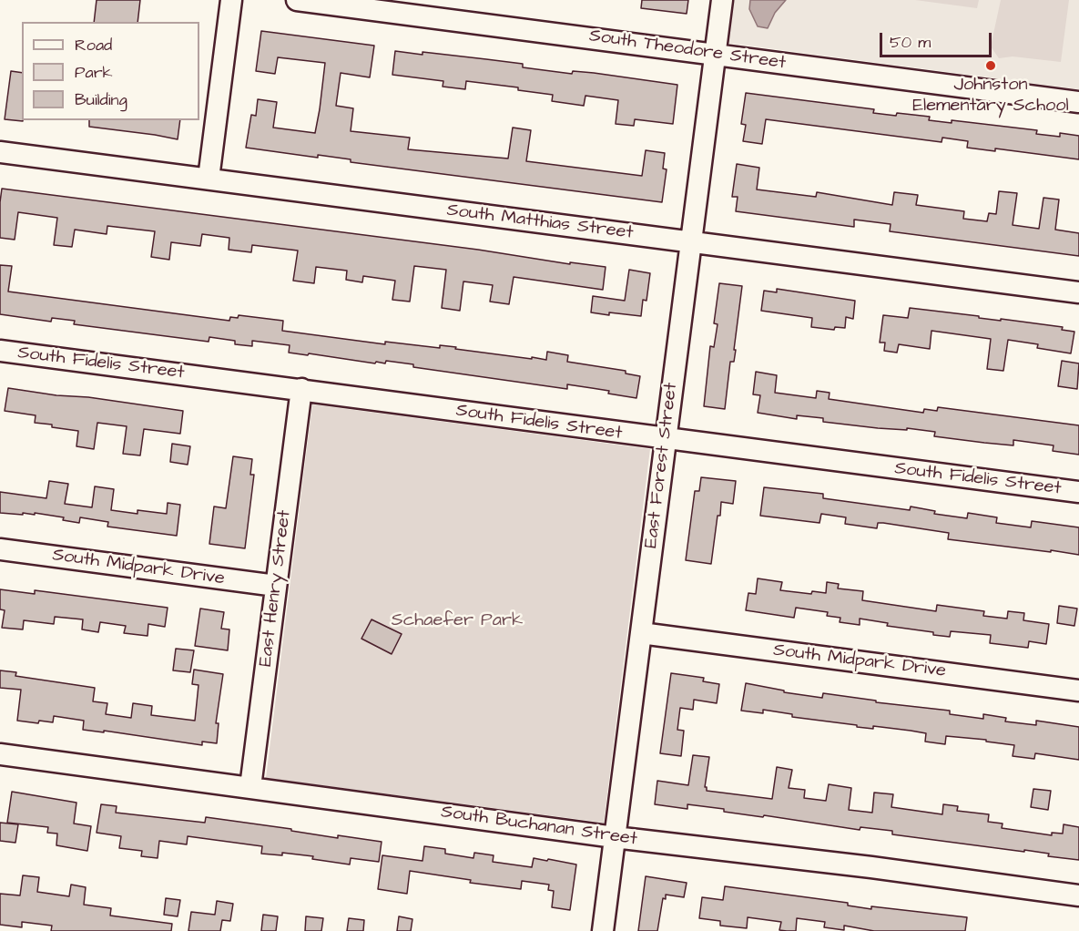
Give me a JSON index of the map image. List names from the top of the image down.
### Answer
{
  "streets": {
    "street": [
      "South Theodore Street",
      "South Matthias Street",
      "South Fidelis Street",
      "East Forest Street",
      "South Midpark Drive",
      "East Henry Street",
      "South Buchanan Street"
    ]
  },
  "crossings": [
    ["South Theodore Street", "East Forest Street"],
    ["South Matthias Street", "East Forest Street"],
    ["South Fidelis Street", "East Forest Street"],
    ["South Fidelis Street", "East Henry Street"],
    ["East Forest Street", "South Midpark Drive"],
    ["East Forest Street", "South Buchanan Street"],
    ["South Midpark Drive", "East Henry Street"],
    ["East Henry Street", "South Buchanan Street"]
  ],
  "parks": ["Schaefer Park"],
  "places": ["Johnston Elementary School"],
  "legend": ["Road", "Park", "Building"],
  "scale_bar": "50 m"
}
